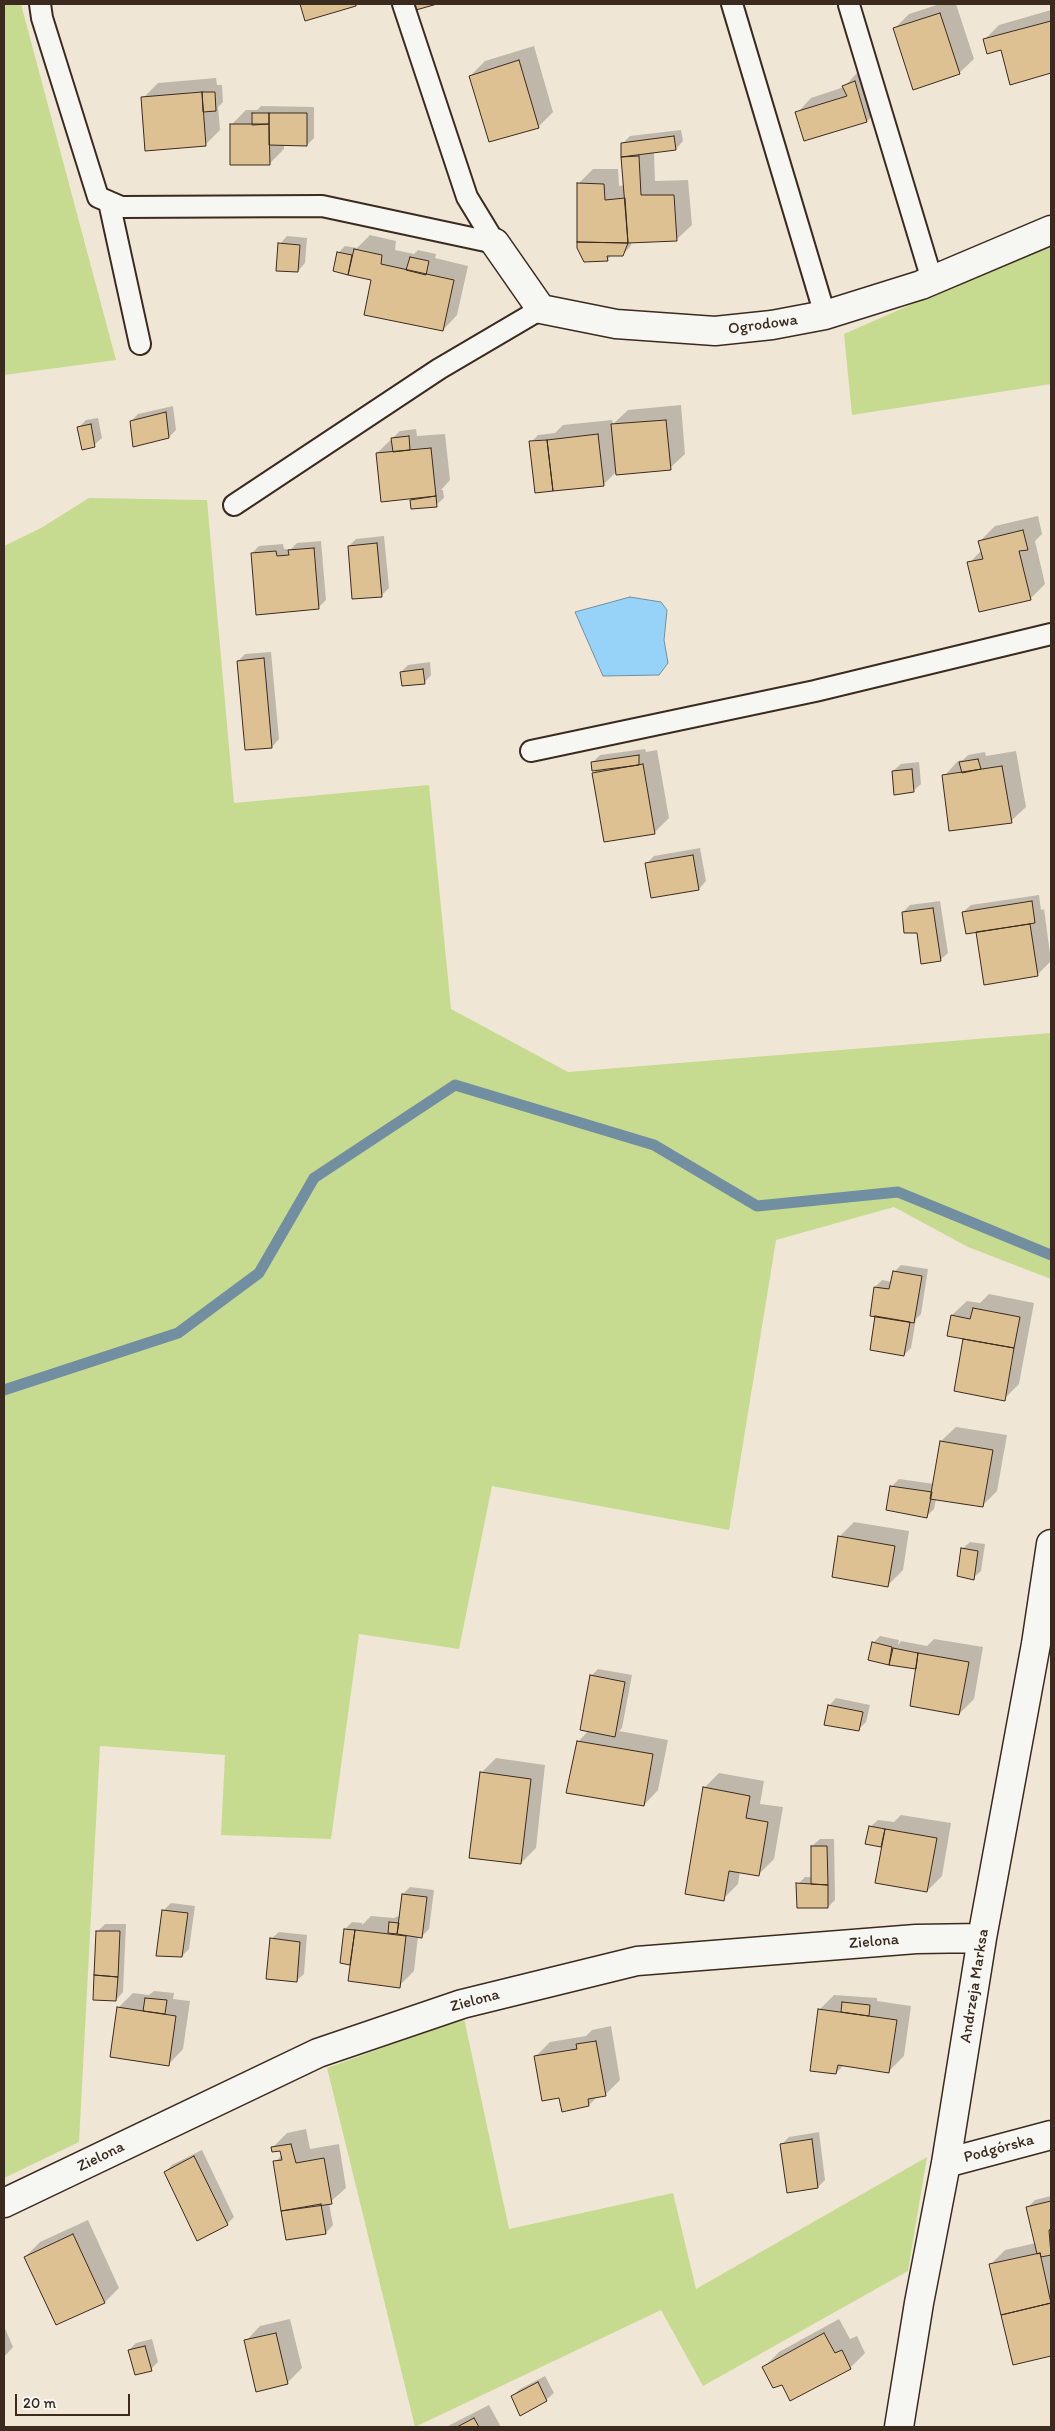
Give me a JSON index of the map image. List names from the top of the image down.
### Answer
{
  "streets": {
    "street": [
      "Ogrodowa",
      "Zielona",
      "Andrzeja Marksa",
      "Podgórska"
    ]
  },
  "crossings": [
    ["Zielona", "Andrzeja Marksa"],
    ["Andrzeja Marksa", "Podgórska"]
  ],
  "scale_bar": "20 m"
}
